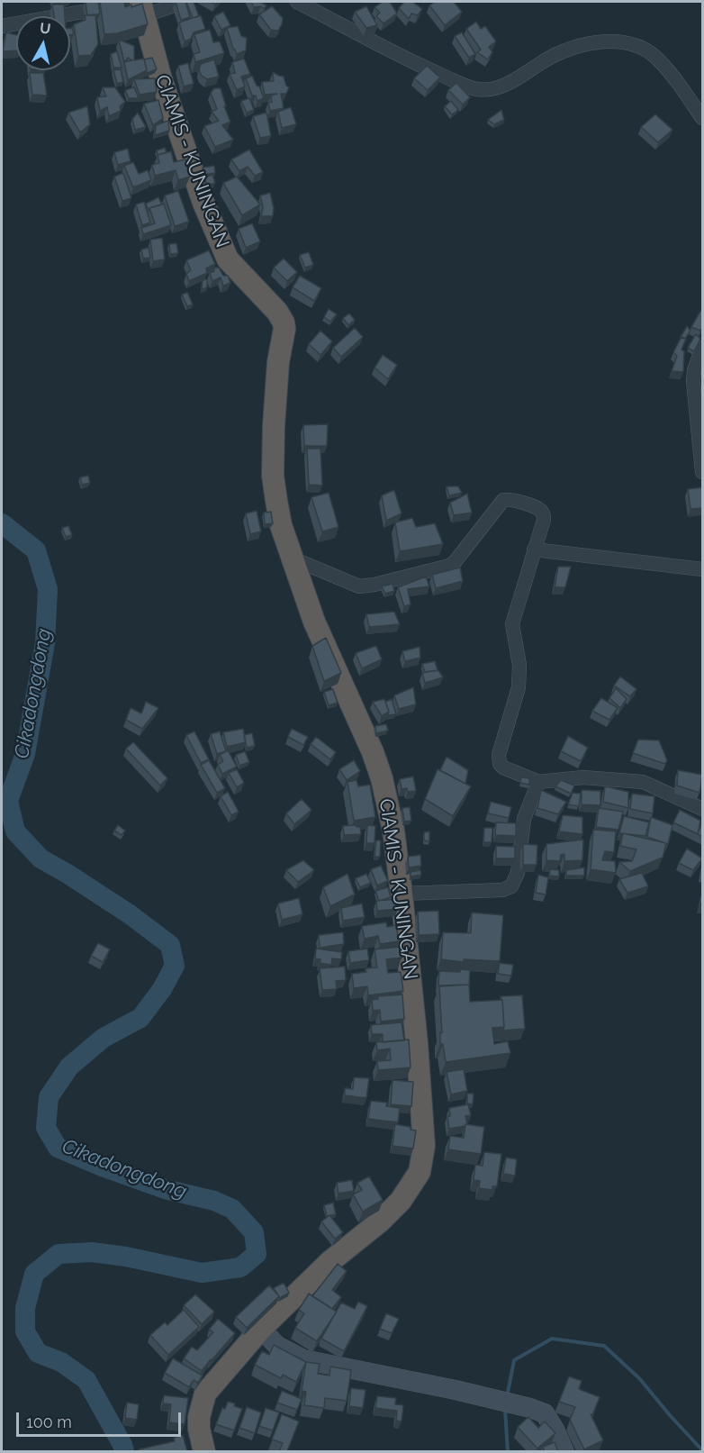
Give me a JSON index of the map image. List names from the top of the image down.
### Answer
{
  "streets": {
    "highway": ["CIAMIS - KUNINGAN"]
  },
  "water": ["Cikadongdong"],
  "scale_bar": "100 m",
  "north": "top"
}
